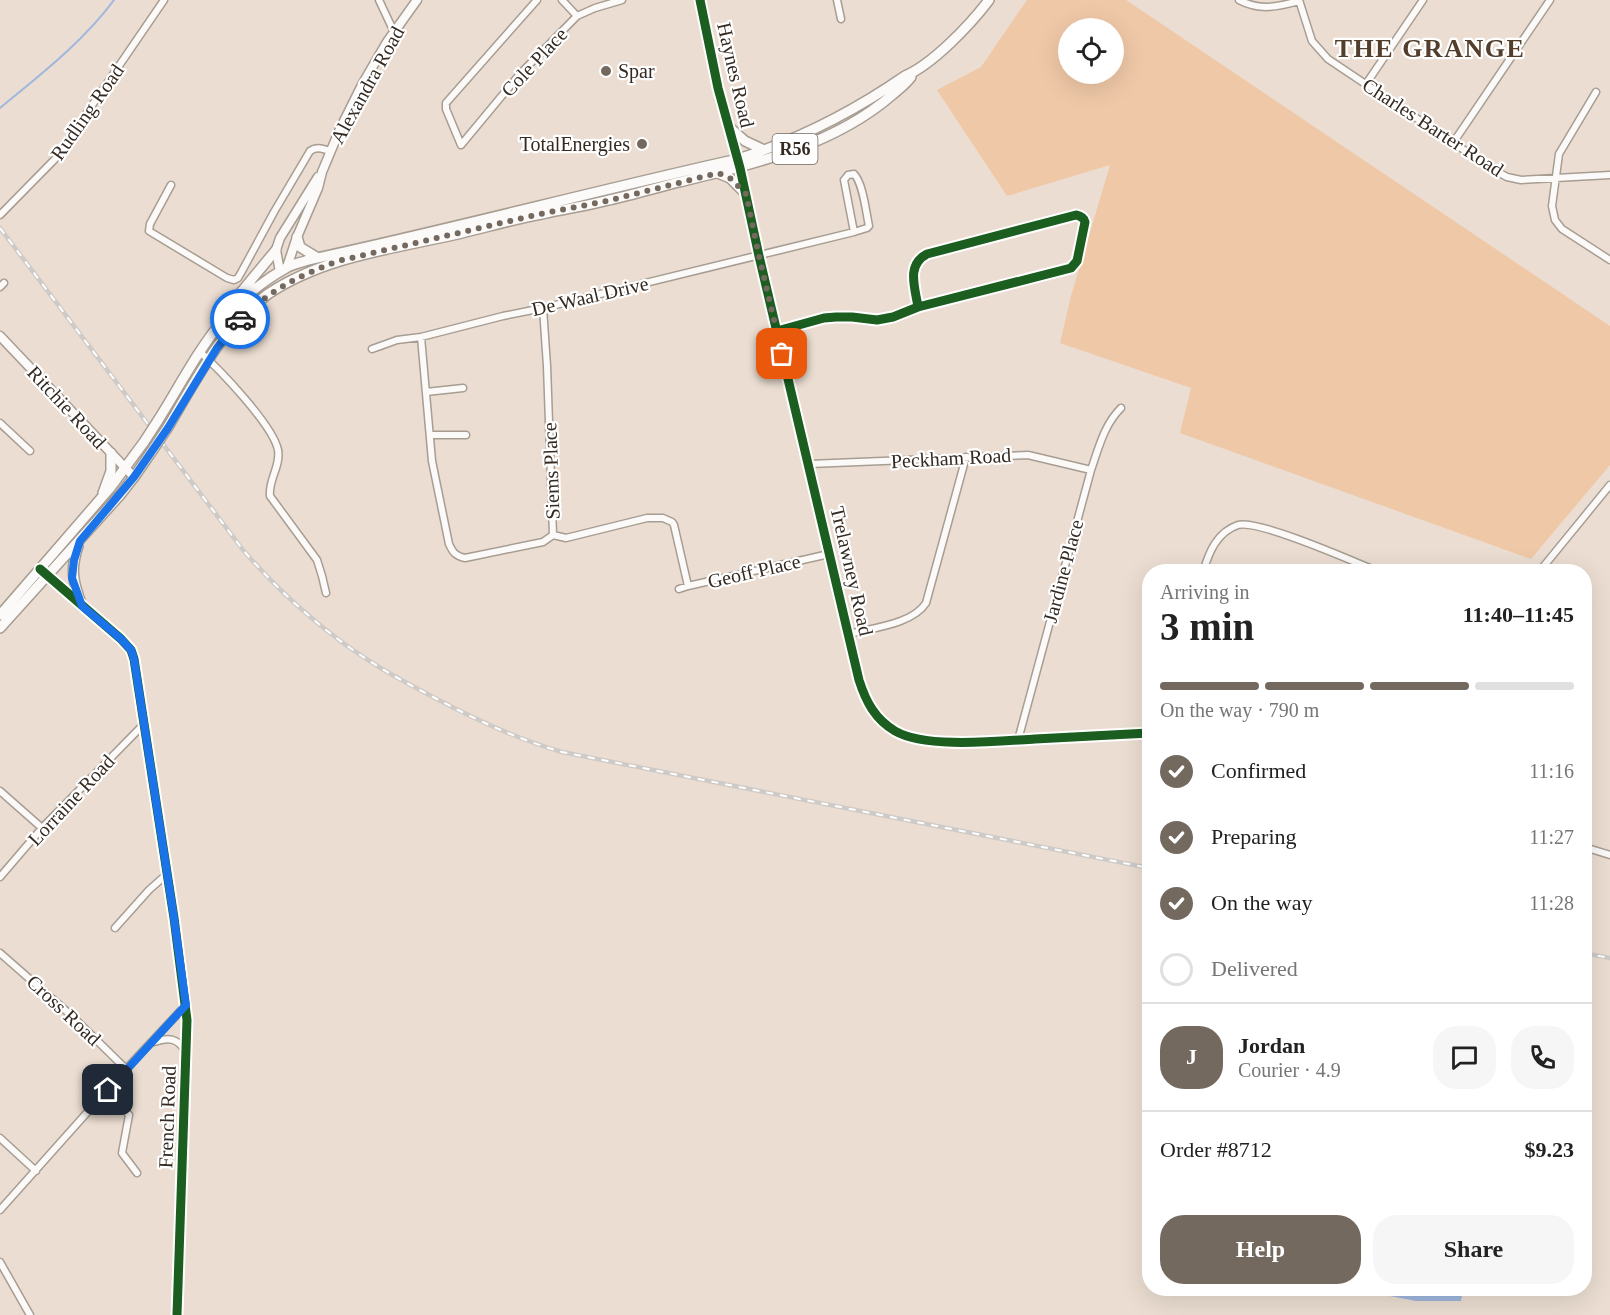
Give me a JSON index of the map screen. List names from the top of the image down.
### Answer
{
  "streets": {
    "main road": ["R56"],
    "street": [
      "Cole Place",
      "Haynes Road",
      "Alexandra Road",
      "Rudling Road",
      "Charles Barter Road",
      "De Waal Drive",
      "Ritchie Road",
      "Peckham Road",
      "Siems Place",
      "Geoff Place",
      "Trelawney Road",
      "Jardine Place",
      "Lorraine Road",
      "Cross Road",
      "French Road"
    ]
  },
  "crossings": [
    ["Haynes Road", "R56"],
    ["Haynes Road", "Trelawney Road"],
    ["Alexandra Road", "R56"],
    ["R56", "Ritchie Road"],
    ["R56", "Trelawney Road"],
    ["R56", "French Road"],
    ["De Waal Drive", "Siems Place"],
    ["De Waal Drive", "Trelawney Road"],
    ["Peckham Road", "Trelawney Road"],
    ["Peckham Road", "Jardine Place"],
    ["Geoff Place", "Trelawney Road"],
    ["Trelawney Road", "Jardine Place"],
    ["Lorraine Road", "French Road"]
  ],
  "districts": ["THE GRANGE"],
  "places": ["Spar", "TotalEnergies"],
  "page": {
    "heading": ["3 min", "Arriving in", "11:40–11:45"],
    "panel": [
      "Jordan",
      "Courier · 4.9",
      "Order #8712",
      "$9.23"
    ],
    "bar": "On the way · 790 m",
    "list": [
      ["Confirmed", "11:16"],
      ["Preparing", "11:27"],
      ["On the way", "11:28"],
      "Delivered"
    ],
    "round": "J",
    "buttons": ["Help", "Share"]
  }
}
